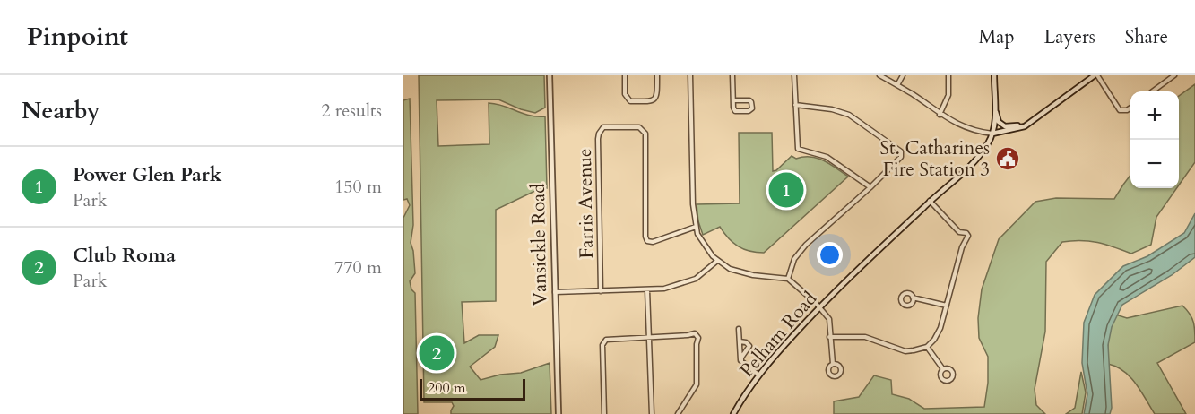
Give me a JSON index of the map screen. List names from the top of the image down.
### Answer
{
  "streets": {
    "main road": ["Vansickle Road", "Pelham Road"],
    "street": ["Farris Avenue"]
  },
  "places": {
    "public building": ["St. Catharines Fire Station 3"]
  },
  "scale_bar": "200 m",
  "page": {
    "header": "Pinpoint",
    "nav": ["Map", "Layers", "Share"],
    "heading": ["Nearby", "2 results"],
    "map_buttons": ["+", "−"],
    "list": [
      {
        "mark": "1",
        "name": "Power Glen Park",
        "note": "Park",
        "value": "150 m"
      },
      {
        "mark": "2",
        "name": "Club Roma",
        "note": "Park",
        "value": "770 m"
      }
    ],
    "pins": ["1", "2"],
    "scale": "200 m"
  }
}
